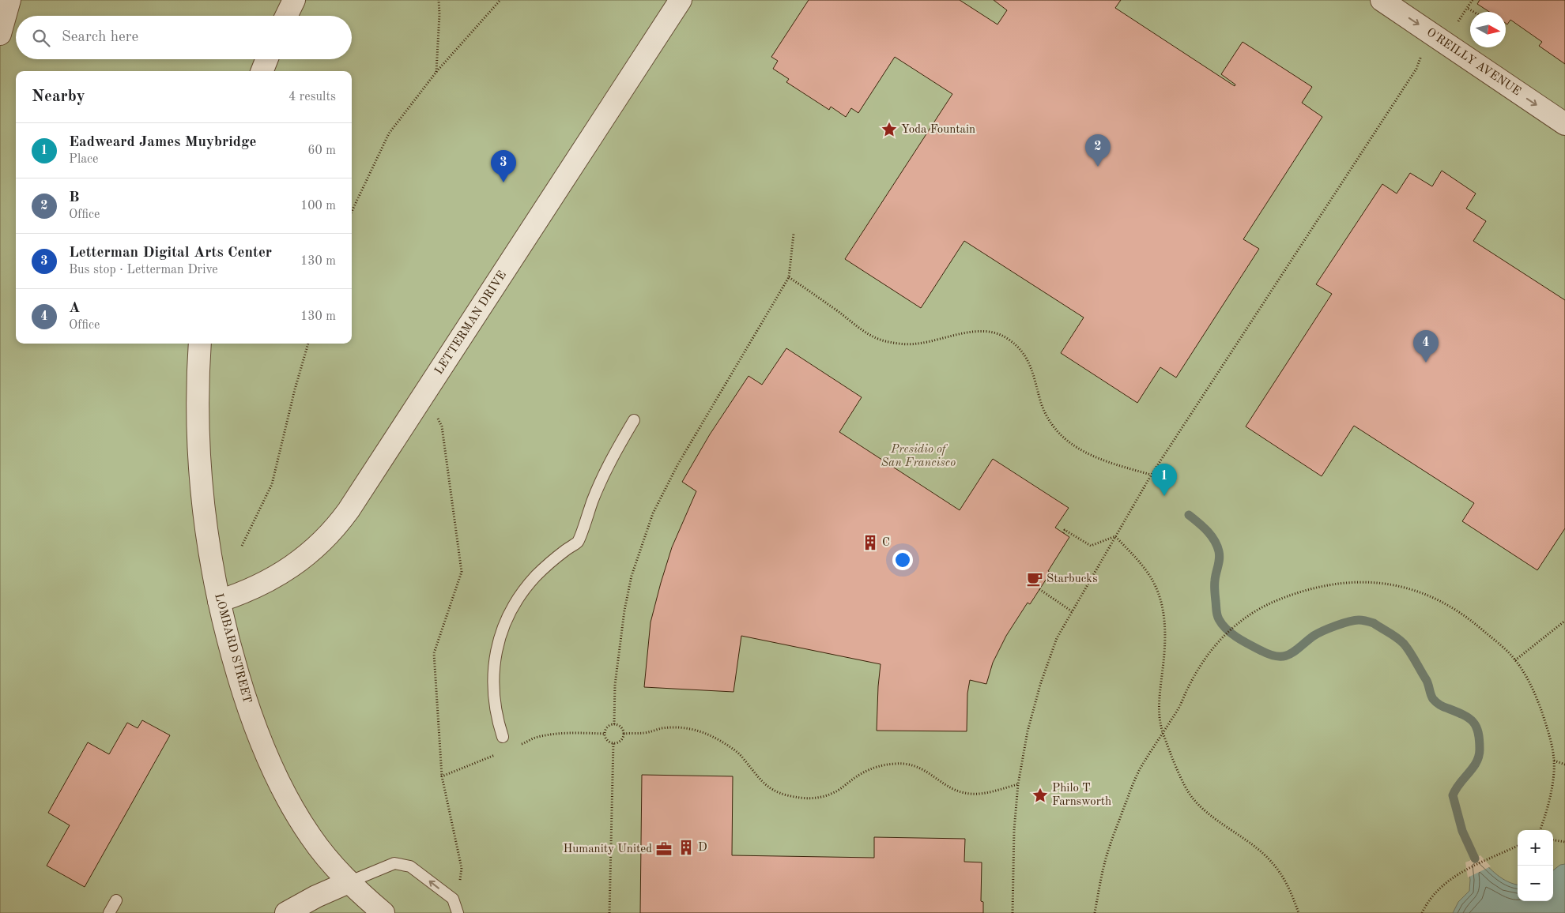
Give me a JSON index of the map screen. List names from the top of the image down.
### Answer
{
  "streets": {
    "street": ["O'REILLY AVENUE", "LETTERMAN DRIVE", "LOMBARD STREET"]
  },
  "crossings": [
    ["LETTERMAN DRIVE", "LOMBARD STREET"]
  ],
  "one_way": ["O'REILLY AVENUE"],
  "parks": ["Presidio of San Francisco"],
  "places": {
    "place": ["Yoda Fountain", "Philo T Farnsworth"],
    "building": ["C", "D"],
    "cafe": ["Starbucks"],
    "office": ["Humanity United"]
  },
  "north": "right",
  "page": {
    "search": "Search here",
    "heading": ["Nearby", "4 results"],
    "list": [
      {
        "mark": "1",
        "name": "Eadweard James Muybridge",
        "note": "Place",
        "value": "60 m"
      },
      {
        "mark": "2",
        "name": "B",
        "note": "Office",
        "value": "100 m"
      },
      {
        "mark": "3",
        "name": "Letterman Digital Arts Center",
        "note": "Bus stop · Letterman Drive",
        "value": "130 m"
      },
      {
        "mark": "4",
        "name": "A",
        "note": "Office",
        "value": "130 m"
      }
    ],
    "pins": [
      "2",
      "3",
      "4",
      "1"
    ],
    "map_buttons": ["+", "−"]
  }
}
